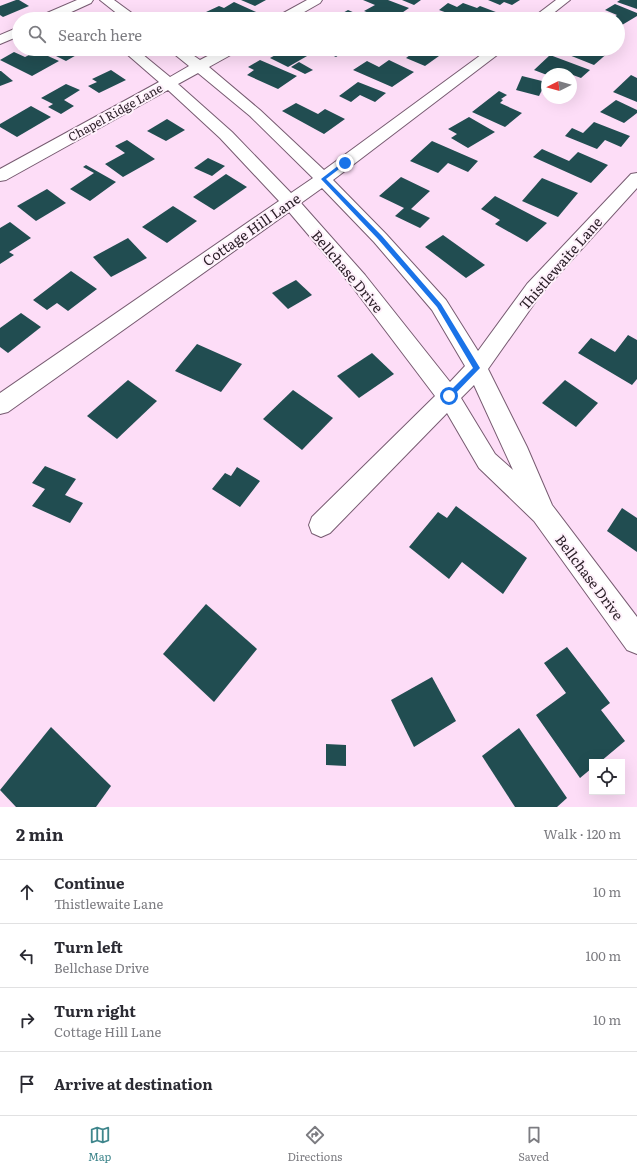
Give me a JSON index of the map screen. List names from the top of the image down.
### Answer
{
  "streets": {
    "street": [
      "Chapel Ridge Lane",
      "Cottage Hill Lane",
      "Thistlewaite Lane",
      "Bellchase Drive"
    ]
  },
  "crossings": [
    ["Chapel Ridge Lane", "Bellchase Drive"],
    ["Cottage Hill Lane", "Bellchase Drive"],
    ["Thistlewaite Lane", "Bellchase Drive"]
  ],
  "north": "left",
  "page": {
    "search": "Search here",
    "heading": ["2 min", "Walk · 120 m"],
    "list": [
      ["Continue", "Thistlewaite Lane", "10 m"],
      ["Turn left", "Bellchase Drive", "100 m"],
      ["Turn right", "Cottage Hill Lane", "10 m"],
      "Arrive at destination"
    ],
    "nav": ["Map", "Directions", "Saved"]
  }
}
